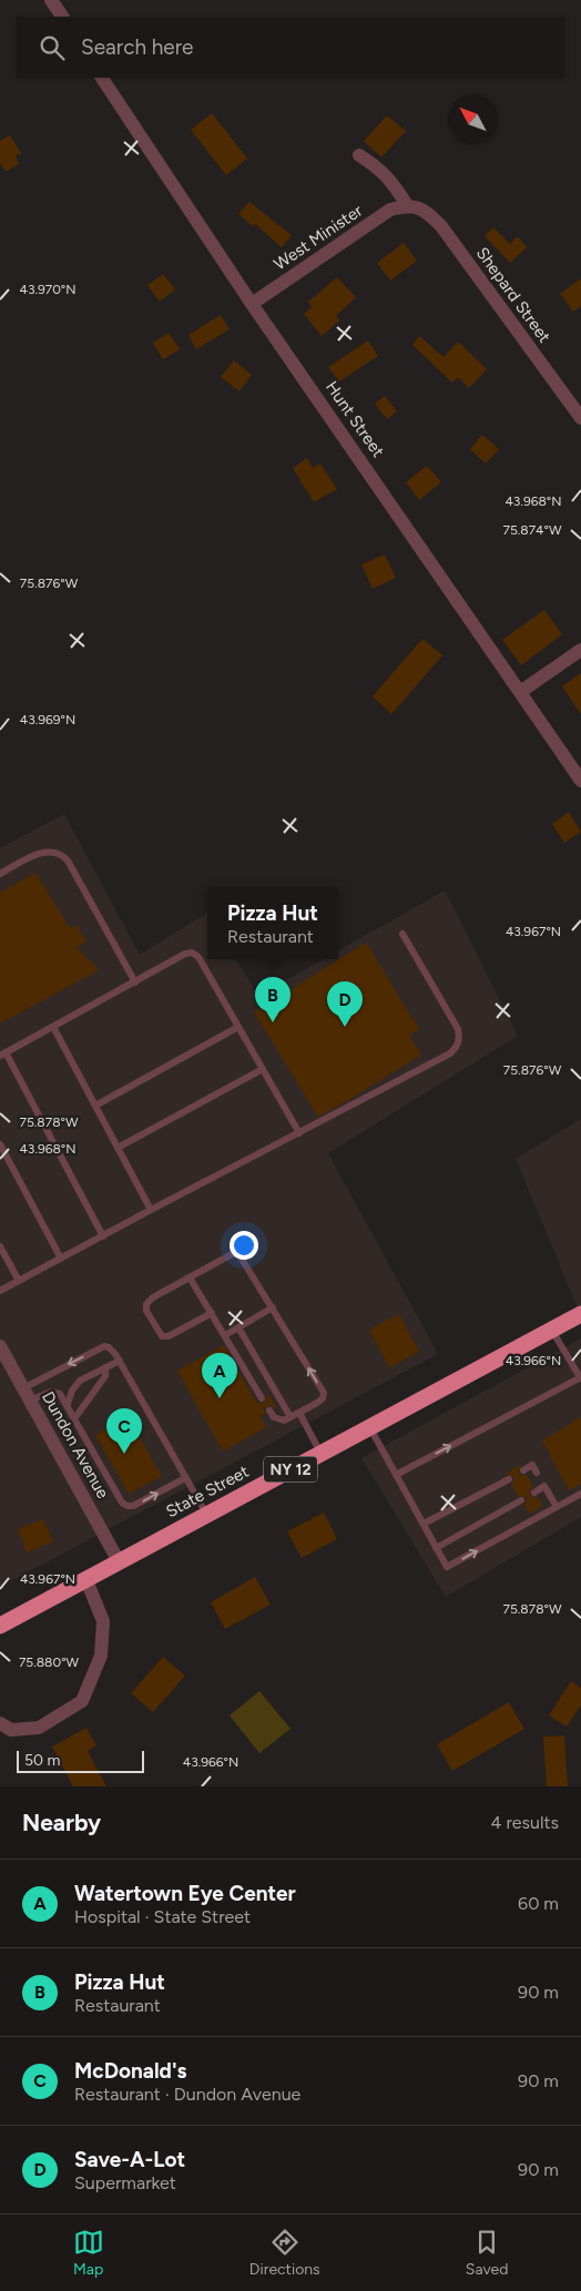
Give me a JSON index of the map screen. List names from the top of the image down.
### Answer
{
  "streets": {
    "highway": ["NY 12", "State Street"],
    "street": [
      "West Minister",
      "Shepard Street",
      "Hunt Street",
      "Dundon Avenue"
    ]
  },
  "crossings": [
    ["West Minister", "Shepard Street"],
    ["West Minister", "Hunt Street"],
    ["Dundon Avenue", "State Street"]
  ],
  "scale_bar": "50 m",
  "north": "top left",
  "page": {
    "search": "Search here",
    "popup": ["Pizza Hut", "Restaurant"],
    "pins": [
      "B",
      "D",
      "A",
      "C"
    ],
    "scale": "50 m",
    "heading": ["Nearby", "4 results"],
    "list": [
      {
        "mark": "A",
        "name": "Watertown Eye Center",
        "note": "Hospital · State Street",
        "value": "60 m"
      },
      {
        "mark": "B",
        "name": "Pizza Hut",
        "note": "Restaurant",
        "value": "90 m"
      },
      {
        "mark": "C",
        "name": "McDonald's",
        "note": "Restaurant · Dundon Avenue",
        "value": "90 m"
      },
      {
        "mark": "D",
        "name": "Save-A-Lot",
        "note": "Supermarket",
        "value": "90 m"
      }
    ],
    "nav": ["Map", "Directions", "Saved"]
  },
  "coordinates": [
    "43.970°N",
    "43.968°N",
    "75.874°W",
    "75.876°W",
    "43.969°N",
    "43.967°N",
    "75.878°W",
    "43.966°N",
    "75.880°W"
  ]
}
